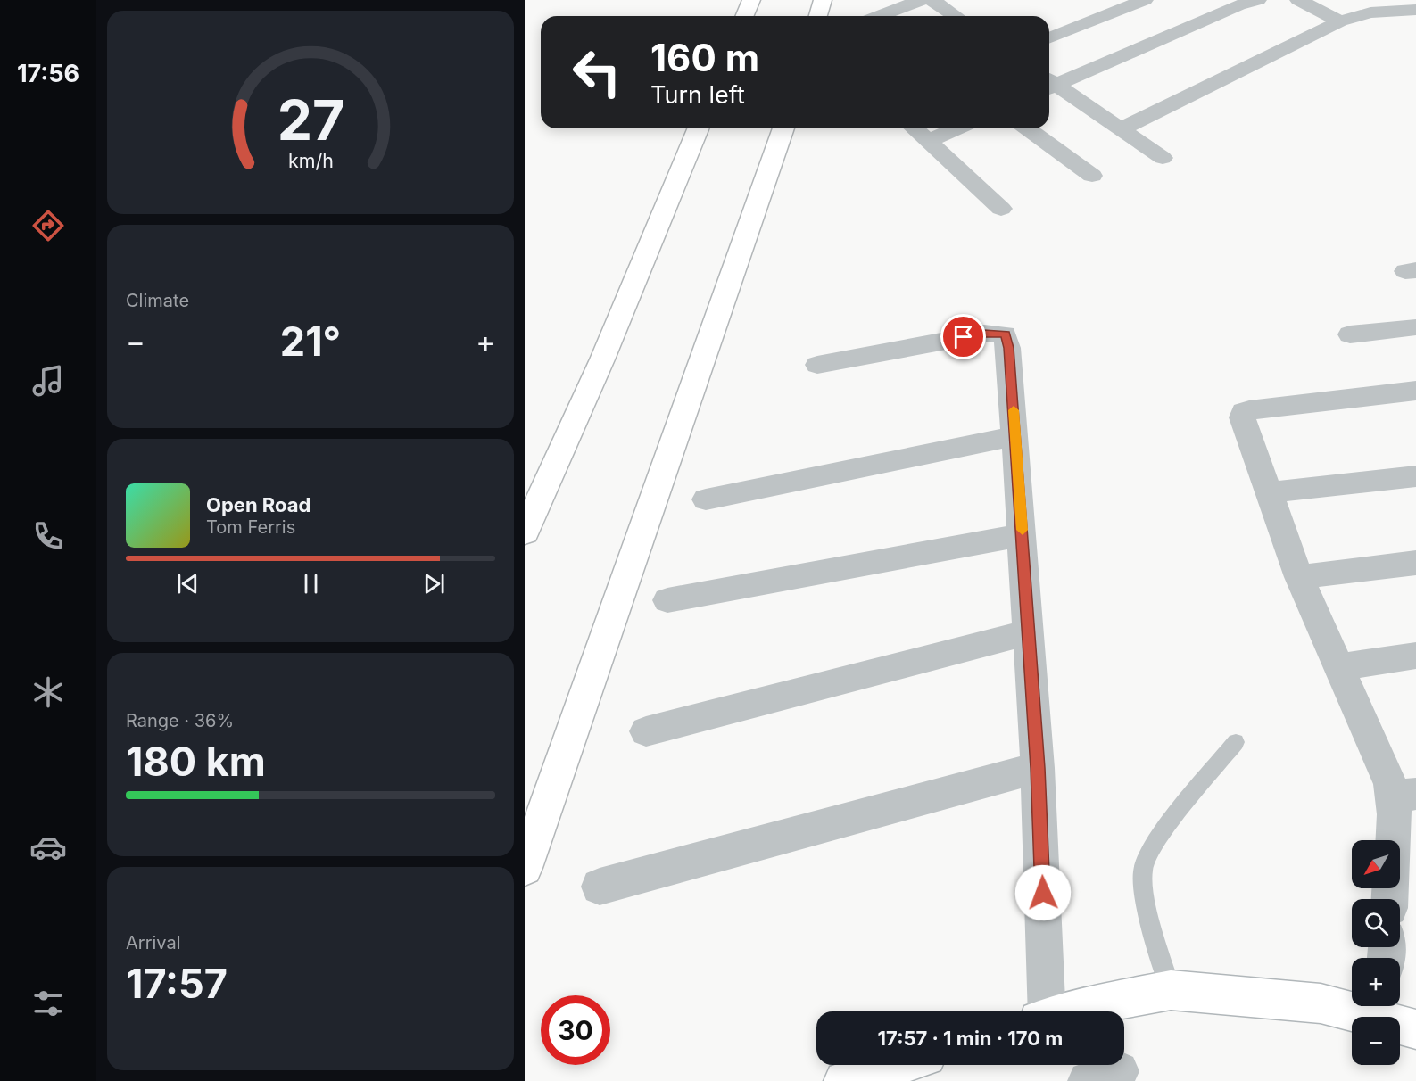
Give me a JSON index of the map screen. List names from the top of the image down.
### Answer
{
  "north": "bottom left",
  "page": {
    "tabs": "17:56",
    "turn": ["160 m", "Turn left"],
    "tile": [
      "Climate",
      ["Range · 36%", "180 km"],
      ["Arrival", "17:57"]
    ],
    "heat": ["−", "21°", "+"],
    "song": ["Open Road", "Tom Ferris"],
    "map_buttons": ["+", "−"],
    "limit": "30",
    "trip": "17:57 · 1 min · 170 m",
    "gauge": ["27", "km/h"]
  }
}
